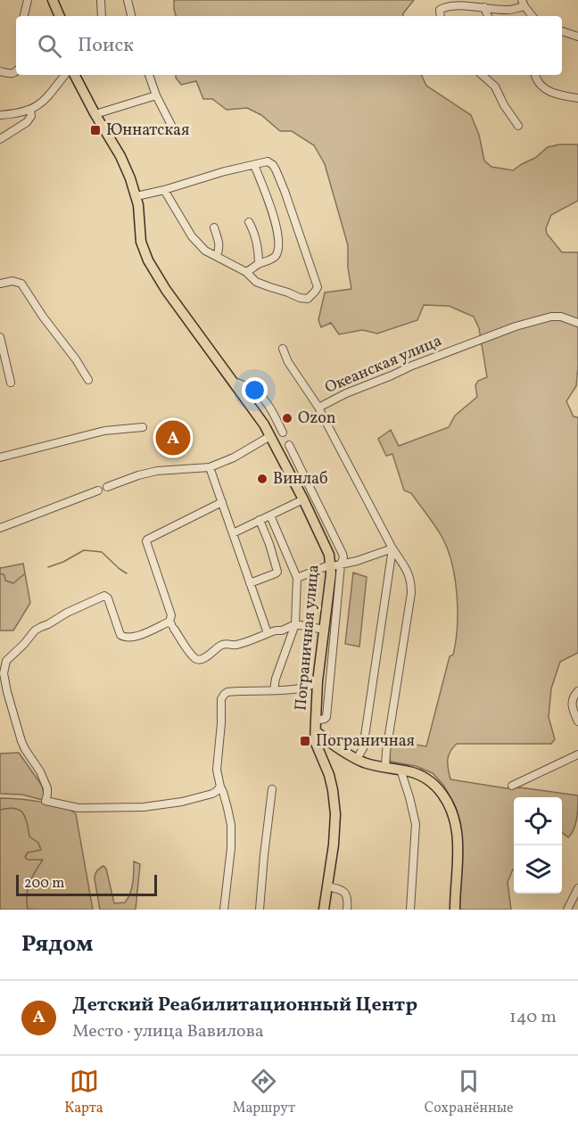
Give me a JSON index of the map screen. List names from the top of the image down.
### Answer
{
  "streets": {
    "main road": ["Пограничная улица"],
    "street": ["Океанская улица"]
  },
  "places": {
    "transit": ["Юннатская", "Пограничная"],
    "other": ["Ozon", "Винлаб"]
  },
  "scale_bar": "200 m",
  "page": {
    "search": "Поиск",
    "pins": "A",
    "scale": "200 m",
    "heading": "Рядом",
    "list": [
      {
        "mark": "A",
        "name": "Детский Реабилитационный Центр",
        "note": "Место · улица Вавилова",
        "value": "140 m"
      }
    ],
    "nav": ["Карта", "Маршрут", "Сохранённые"]
  }
}
